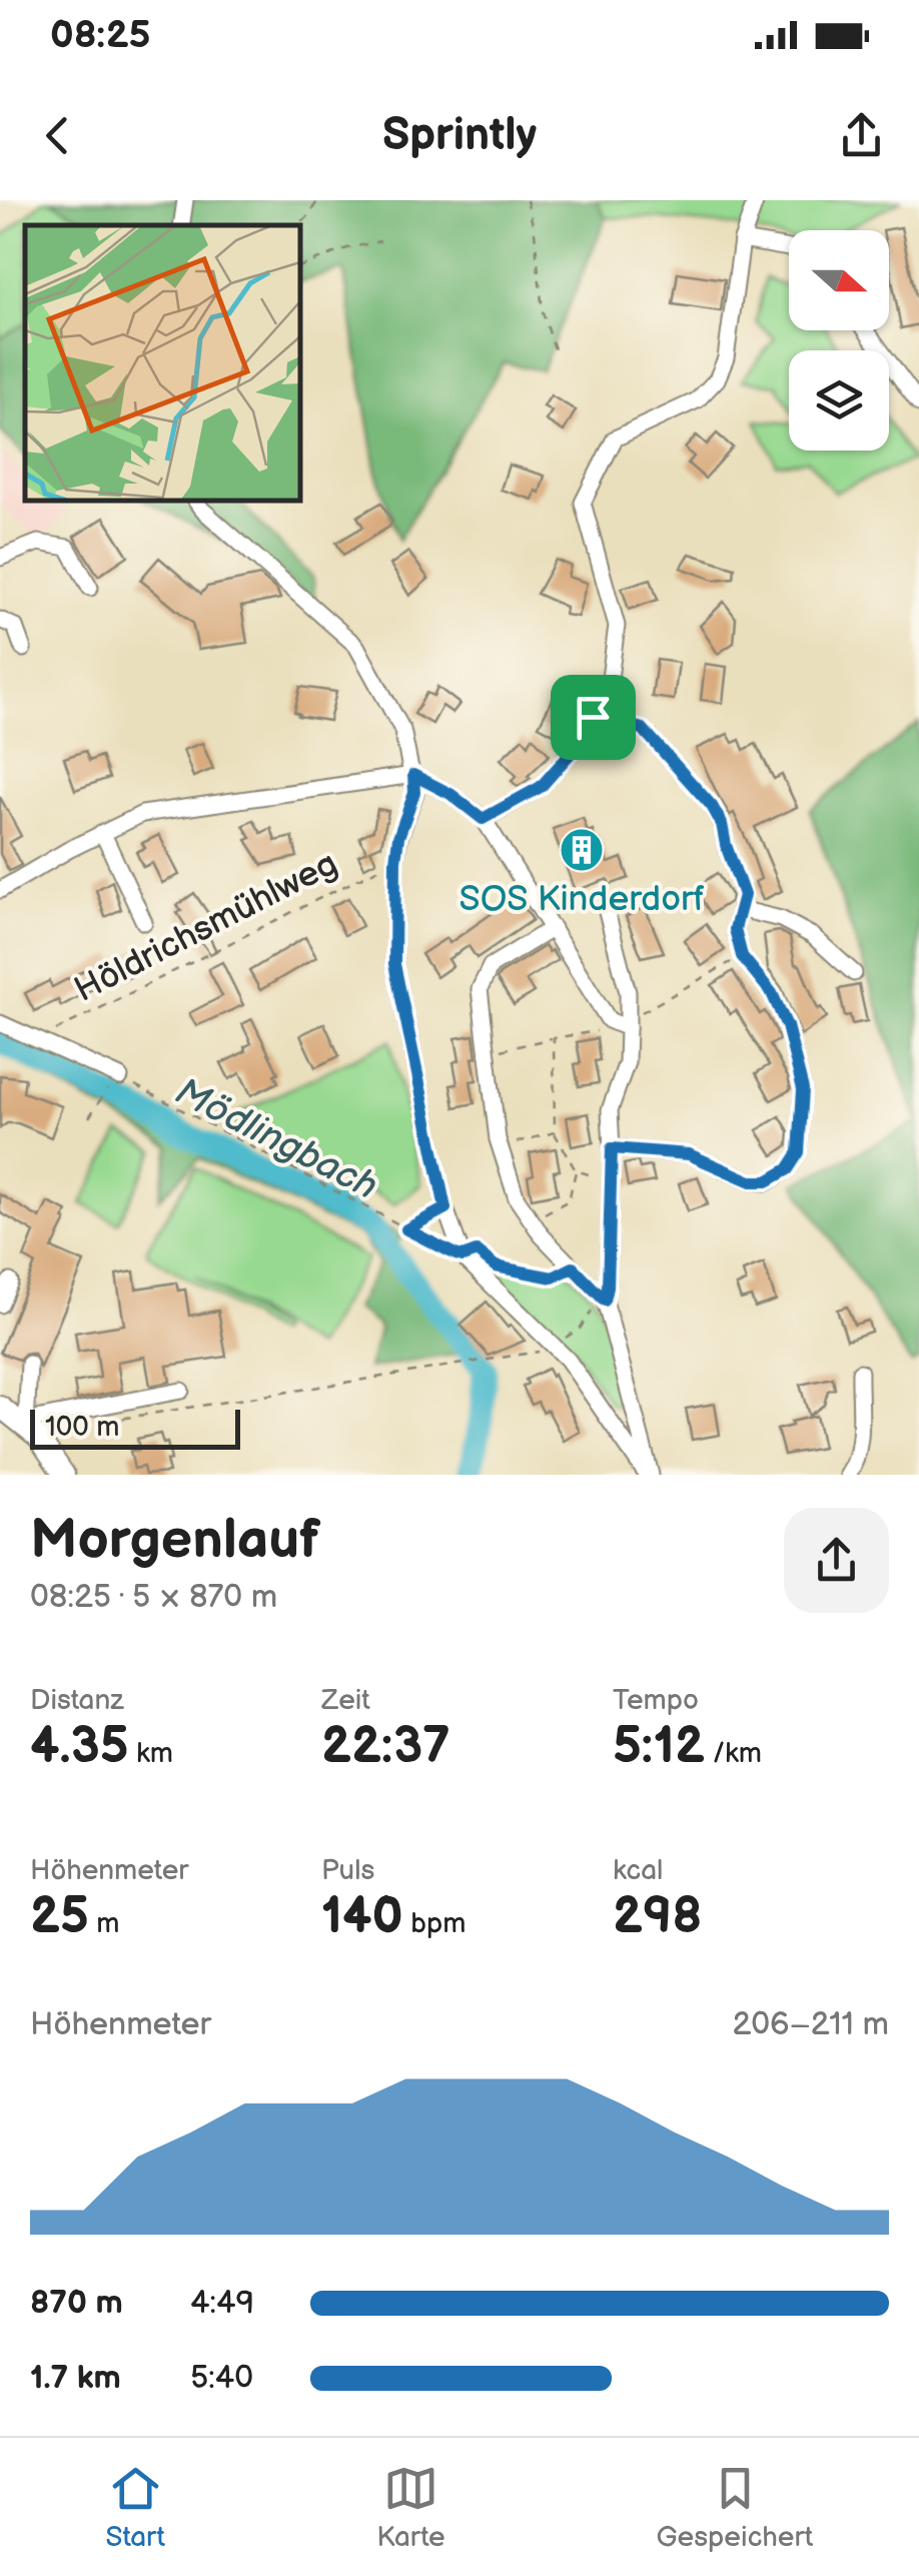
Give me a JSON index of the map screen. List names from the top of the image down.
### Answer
{
  "streets": {
    "path": ["Höldrichsmühlweg"]
  },
  "water": ["Mödlingbach"],
  "places": {
    "building": ["SOS Kinderdorf"]
  },
  "scale_bar": "100 m",
  "north": "right",
  "page": {
    "status": "08:25",
    "header": "Sprintly",
    "scale": "100 m",
    "heading": ["Morgenlauf", "08:25 · 5 × 870 m"],
    "stats": [
      ["Distanz", "4.35 km"],
      ["Zeit", "22:37"],
      ["Tempo", "5:12 /km"],
      ["Höhenmeter", "25 m"],
      ["Puls", "140 bpm"],
      ["kcal", "298"]
    ],
    "chart": ["Höhenmeter", "206–211 m"],
    "list": [
      {
        "name": "870 m",
        "note": "4:49"
      },
      {
        "name": "1.7 km",
        "note": "5:40"
      }
    ],
    "tabs": ["Start", "Karte", "Gespeichert"]
  }
}
